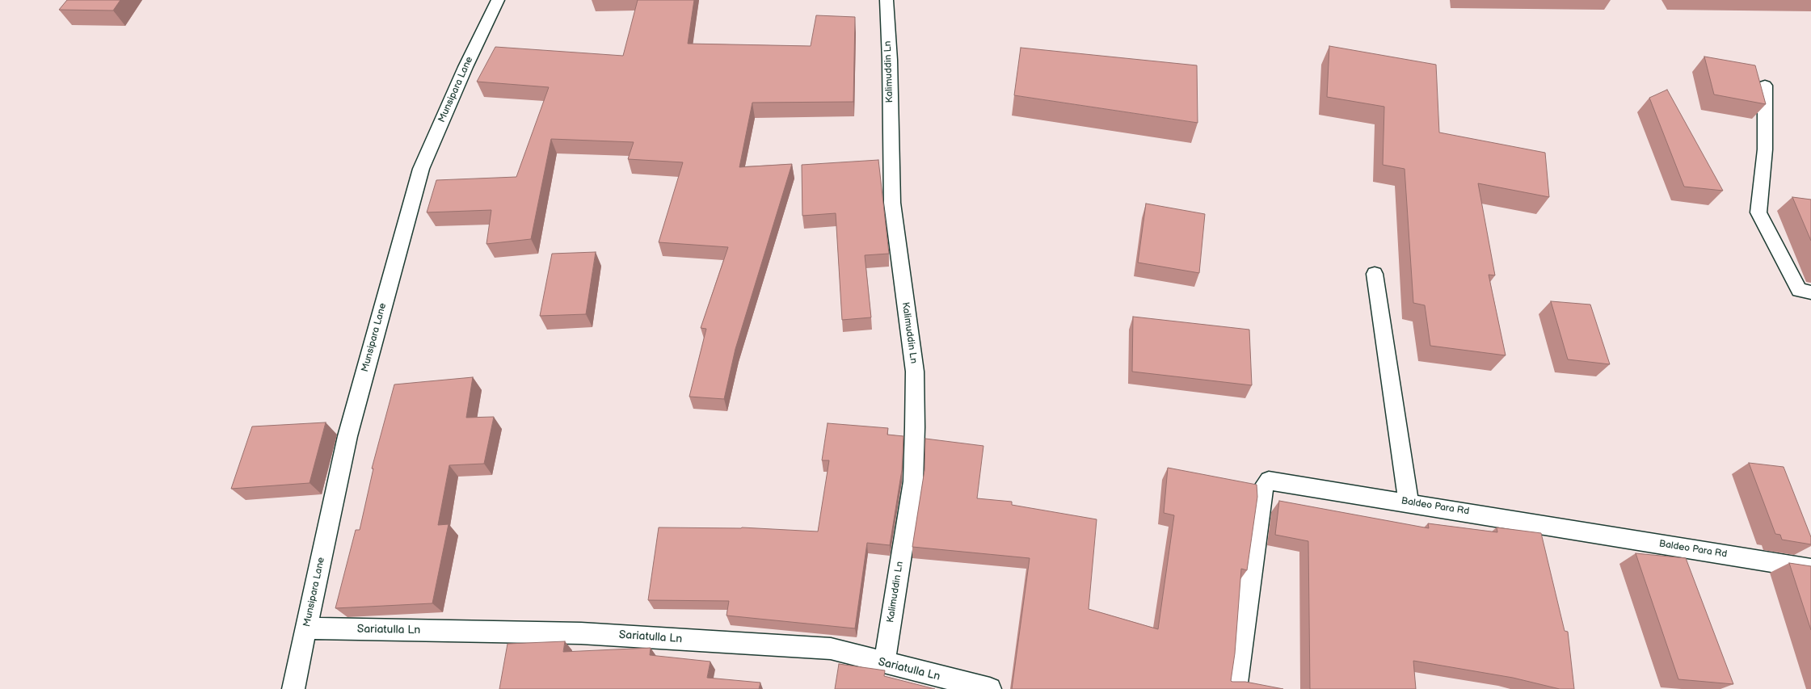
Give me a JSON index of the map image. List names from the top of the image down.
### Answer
{
  "streets": {
    "street": [
      "Kalimuddin Ln",
      "Munsipara Lane",
      "Baldeo Para Rd",
      "Sariatulla Ln"
    ]
  },
  "crossings": [
    ["Kalimuddin Ln", "Sariatulla Ln"],
    ["Munsipara Lane", "Sariatulla Ln"]
  ]
}
